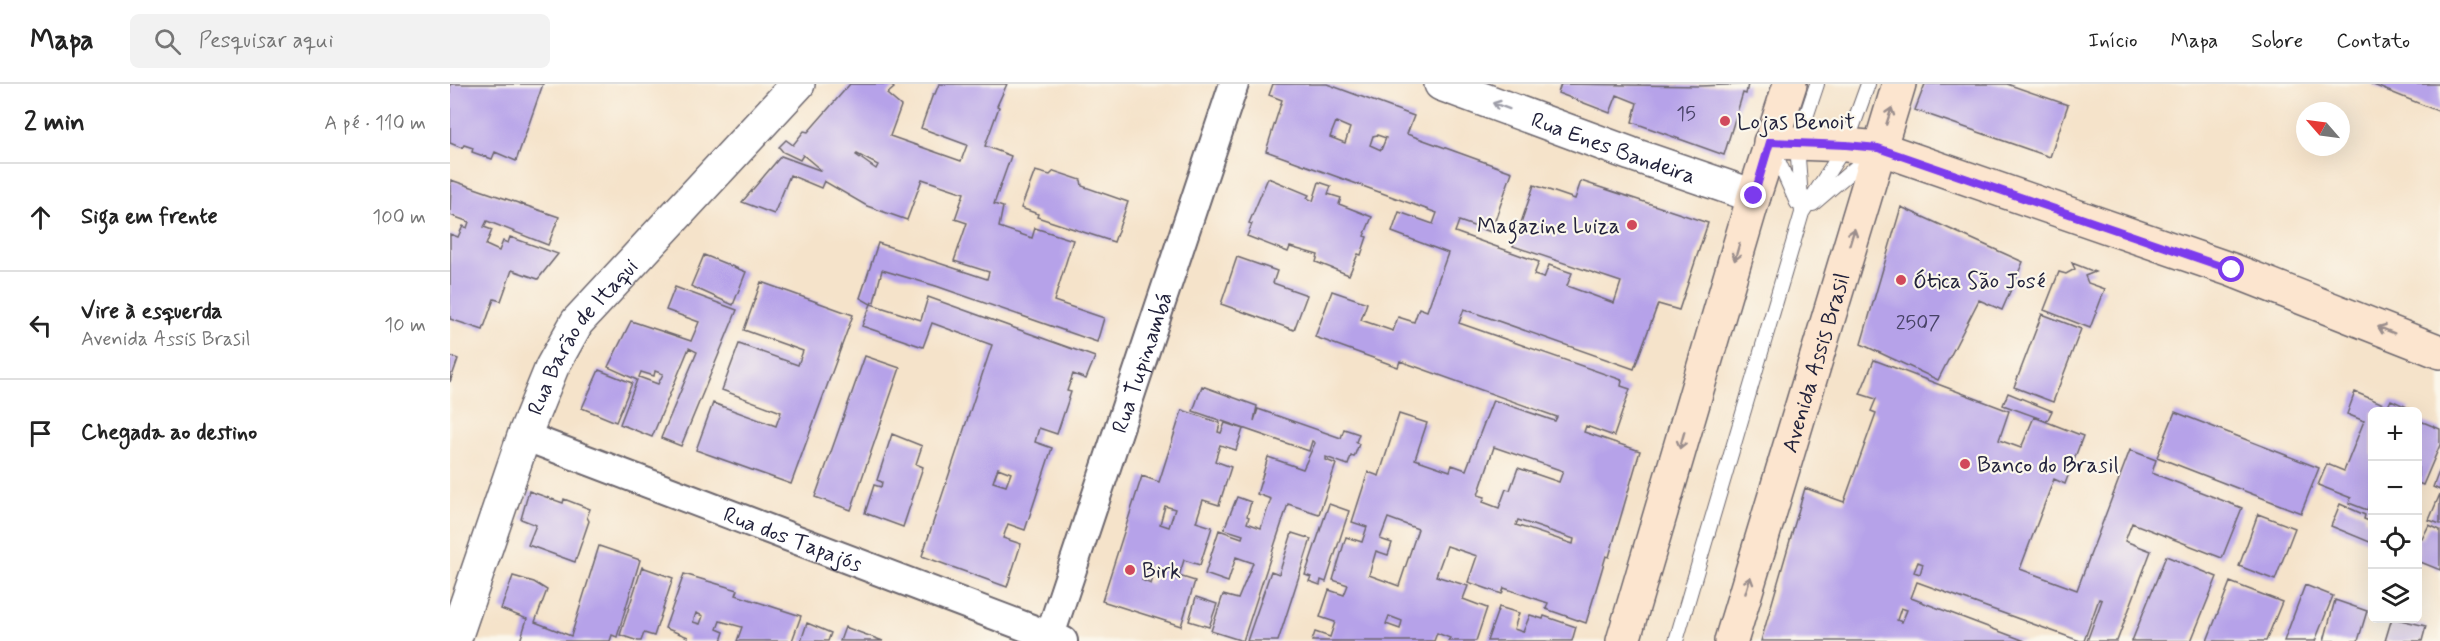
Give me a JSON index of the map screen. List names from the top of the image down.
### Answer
{
  "streets": {
    "main road": ["Avenida Assis Brasil"],
    "street": [
      "Rua Enes Bandeira",
      "Rua Barão de Itaqui",
      "Rua Tupinambá",
      "Rua dos Tapajós"
    ]
  },
  "crossings": [
    ["Rua Barão de Itaqui", "Rua dos Tapajós"],
    ["Rua Tupinambá", "Rua dos Tapajós"]
  ],
  "one_way": ["Rua Enes Bandeira"],
  "places": [
    "Lojas Benoit",
    "Magazine Luiza",
    "Ótica São José",
    "Banco do Brasil",
    "Birk"
  ],
  "house_numbers": ["15", "2507"],
  "north": "top left",
  "page": {
    "header": "Mapa",
    "search": "Pesquisar aqui",
    "nav": [
      "Início",
      "Mapa",
      "Sobre",
      "Contato"
    ],
    "heading": ["2 min", "A pé · 110 m"],
    "list": [
      ["Siga em frente", "100 m"],
      ["Vire à esquerda", "Avenida Assis Brasil", "10 m"],
      "Chegada ao destino"
    ],
    "map_buttons": ["+", "−"]
  }
}
